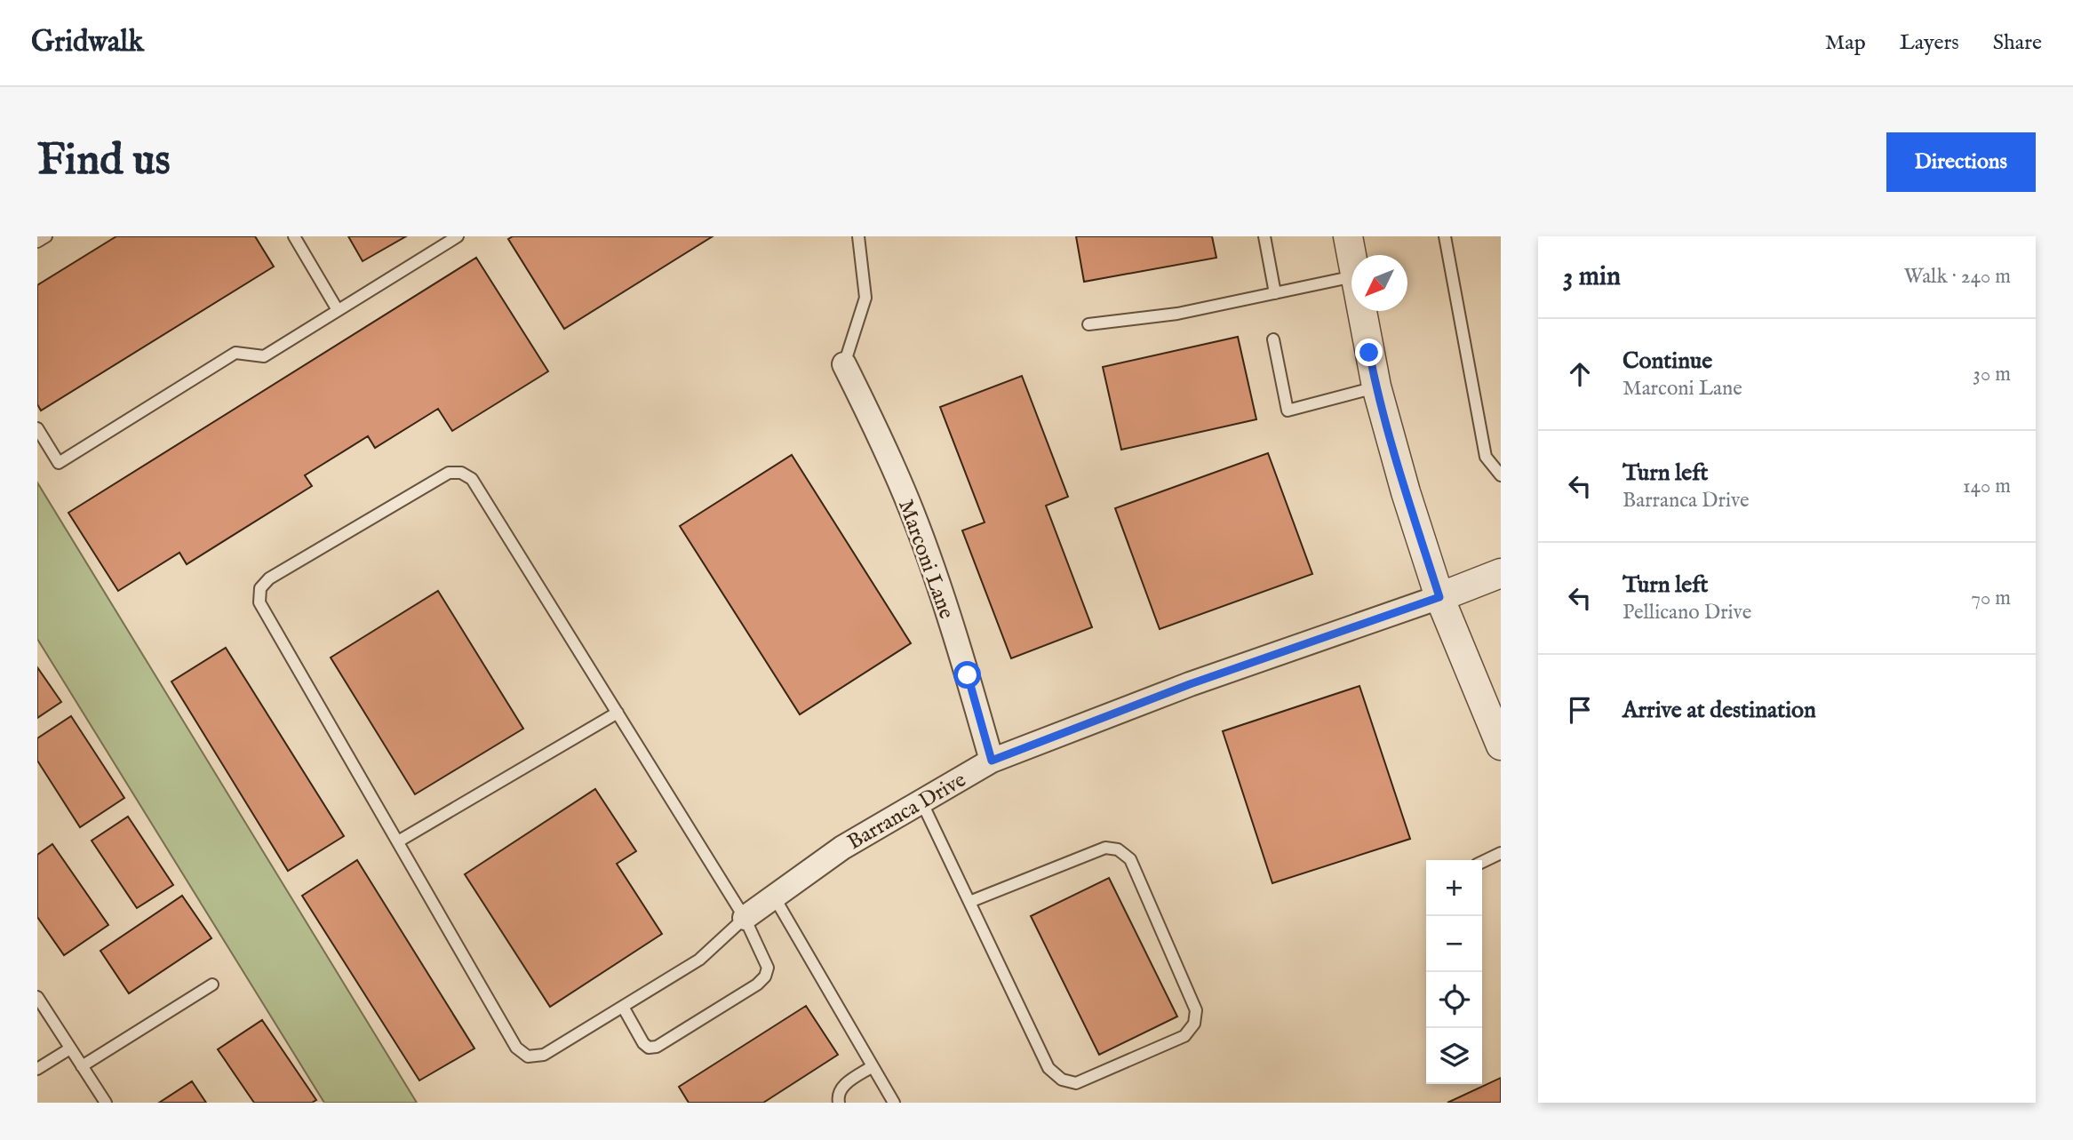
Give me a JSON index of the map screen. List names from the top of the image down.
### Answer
{
  "streets": {
    "street": ["Marconi Lane", "Barranca Drive"]
  },
  "crossings": [
    ["Marconi Lane", "Barranca Drive"]
  ],
  "north": "bottom left",
  "page": {
    "header": "Gridwalk",
    "nav": ["Map", "Layers", "Share"],
    "buttons": "Directions",
    "title": "Find us",
    "heading": ["3 min", "Walk · 240 m"],
    "list": [
      ["Continue", "Marconi Lane", "30 m"],
      ["Turn left", "Barranca Drive", "140 m"],
      ["Turn left", "Pellicano Drive", "70 m"],
      "Arrive at destination"
    ],
    "map_buttons": ["+", "−"]
  }
}
